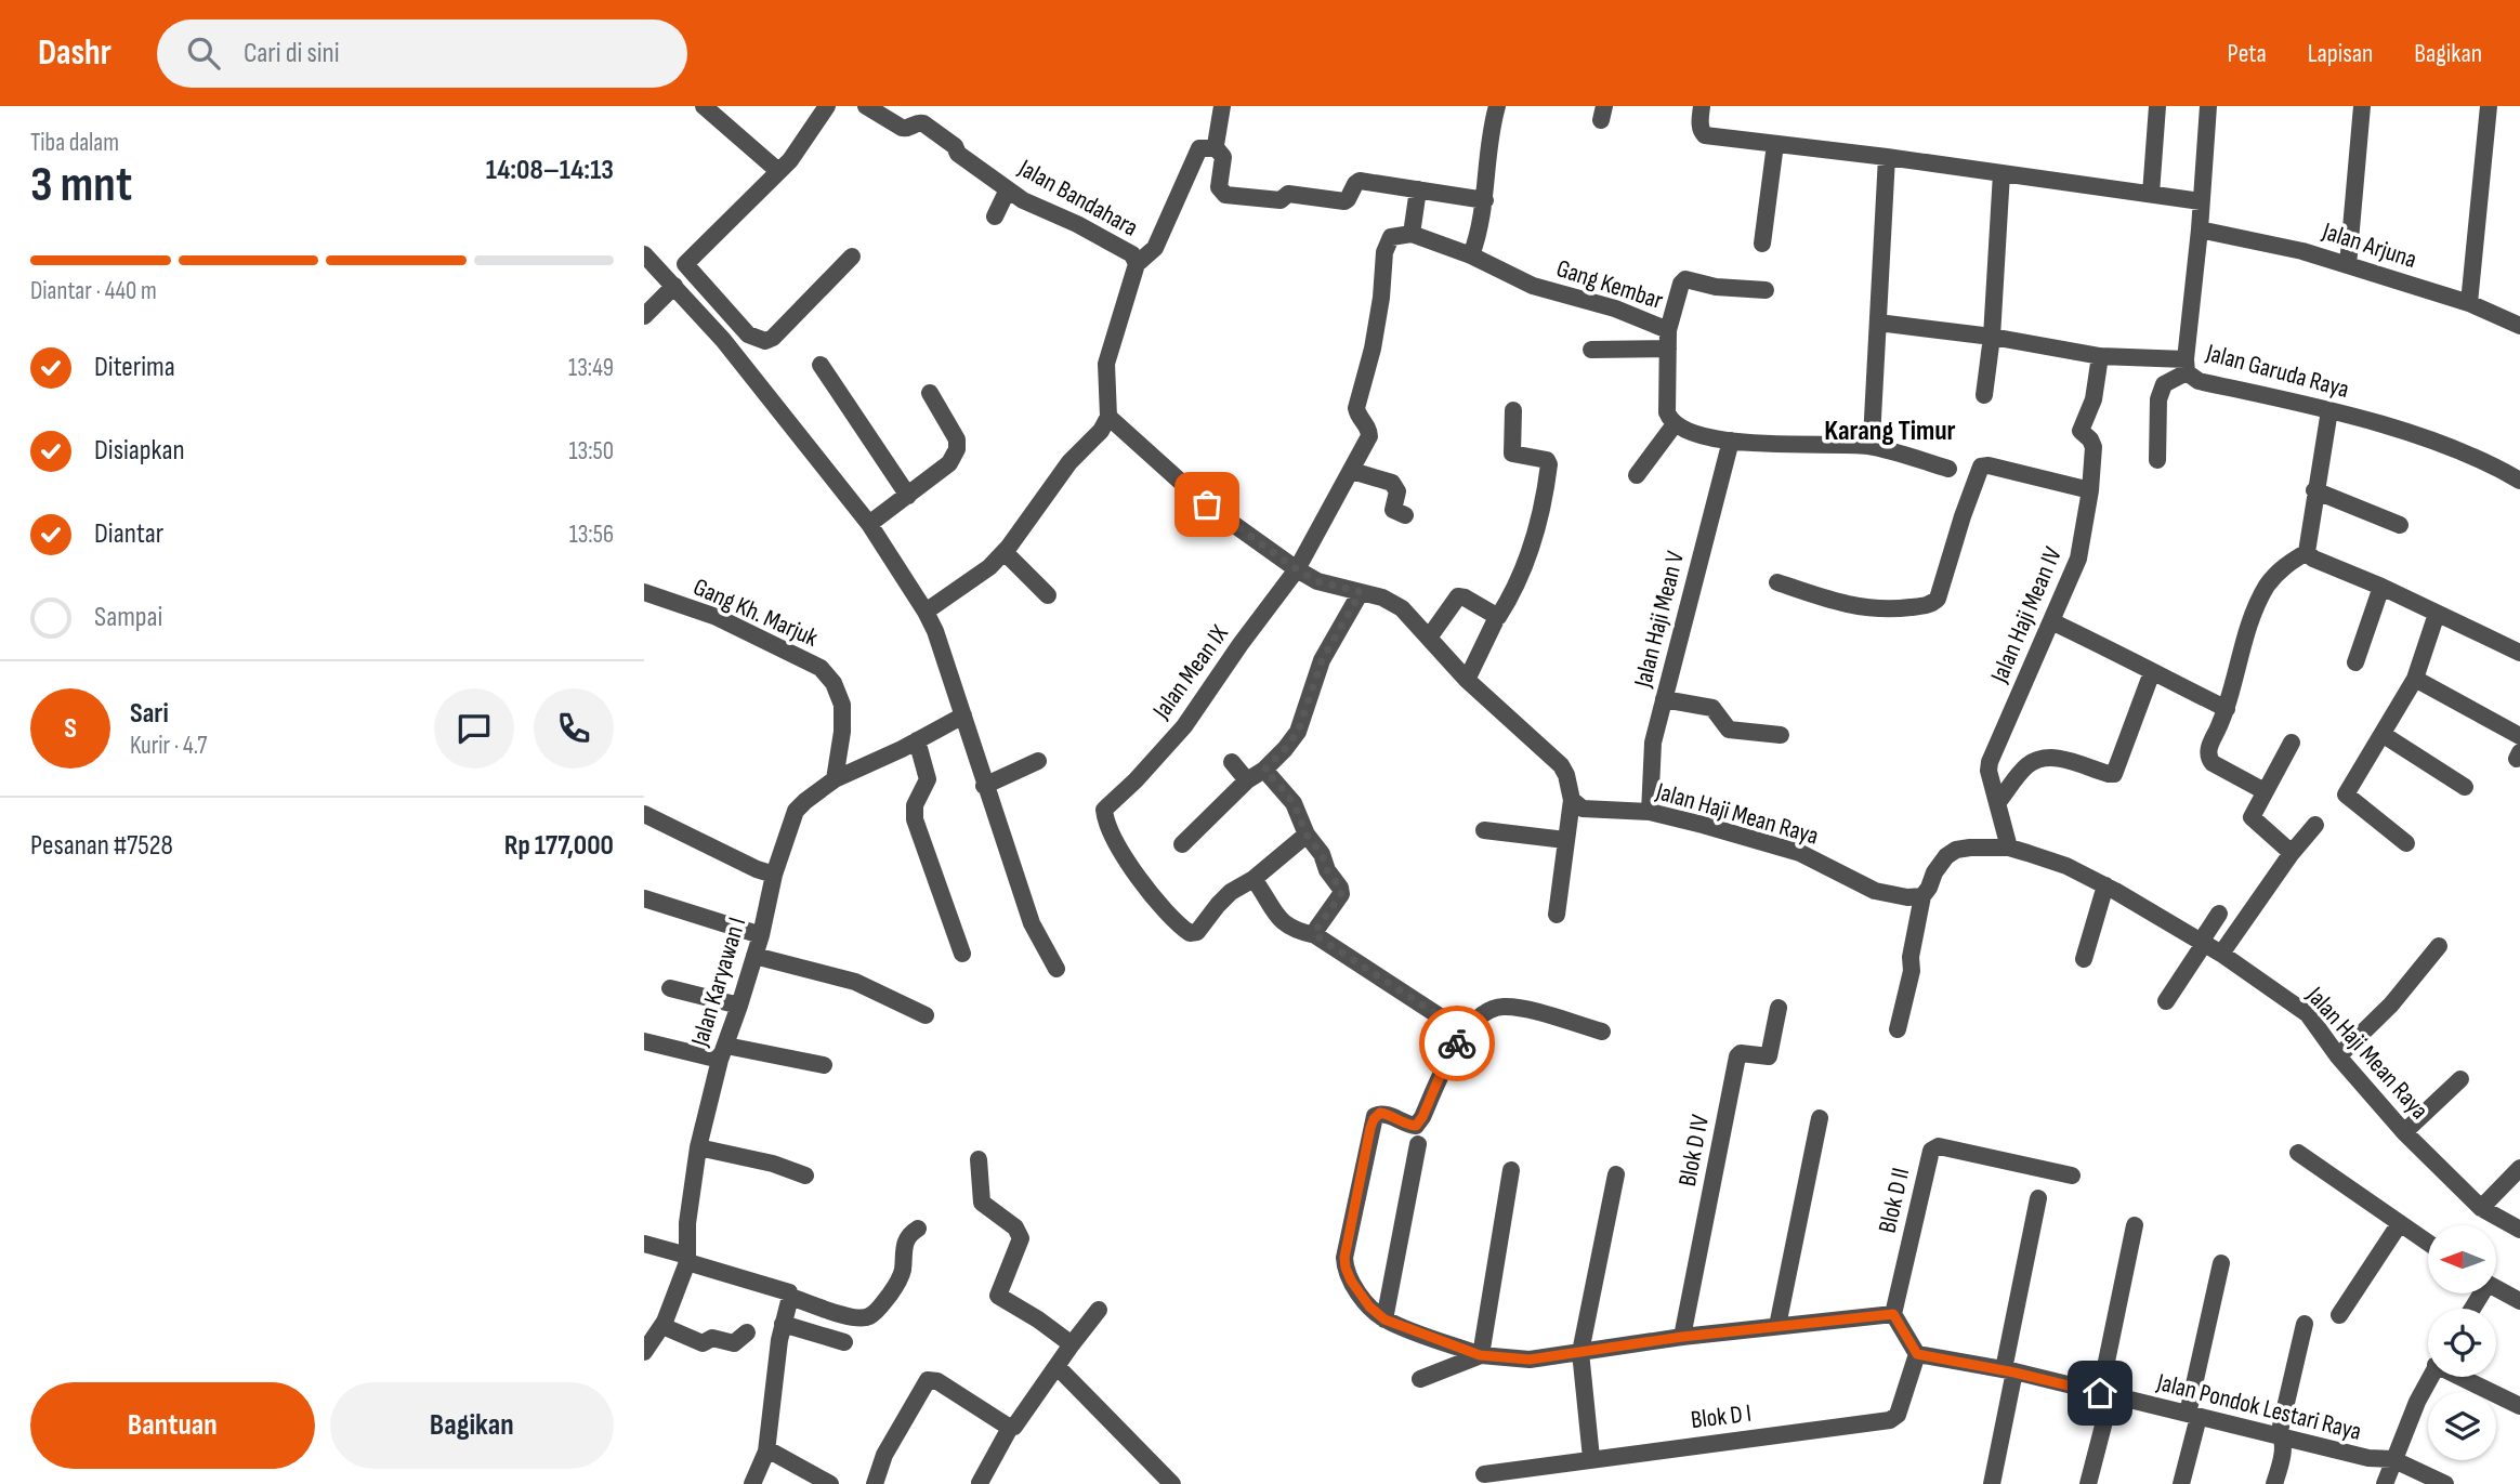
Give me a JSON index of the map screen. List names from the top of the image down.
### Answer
{
  "streets": {
    "street": [
      "Jalan Bandahara",
      "Jalan Arjuna",
      "Gang Kembar",
      "Jalan Garuda Raya",
      "Gang Kh. Marjuk",
      "Jalan Haji Mean IV",
      "Jalan Haji Mean V",
      "Jalan Mean IX",
      "Jalan Haji Mean Raya",
      "Jalan Karyawan I",
      "Blok D IV",
      "Blok D II",
      "Jalan Pondok Lestari Raya",
      "Blok D I"
    ]
  },
  "crossings": [
    ["Jalan Arjuna", "Jalan Garuda Raya"],
    ["Gang Kembar", "Jalan Mean IX"],
    ["Gang Kh. Marjuk", "Jalan Karyawan I"],
    ["Jalan Haji Mean IV", "Jalan Haji Mean Raya"],
    ["Jalan Haji Mean V", "Jalan Haji Mean Raya"],
    ["Jalan Pondok Lestari Raya", "Blok D I"]
  ],
  "districts": ["Karang Timur"],
  "north": "left",
  "page": {
    "header": "Dashr",
    "search": "Cari di sini",
    "nav": ["Peta", "Lapisan", "Bagikan"],
    "heading": ["3 mnt", "Tiba dalam", "14:08–14:13"],
    "panel": [
      "Sari",
      "Kurir · 4.7",
      "Pesanan #7528",
      "Rp 177,000"
    ],
    "bar": "Diantar · 440 m",
    "list": [
      ["Diterima", "13:49"],
      ["Disiapkan", "13:50"],
      ["Diantar", "13:56"],
      "Sampai"
    ],
    "round": "S",
    "buttons": ["Bantuan", "Bagikan"]
  }
}
